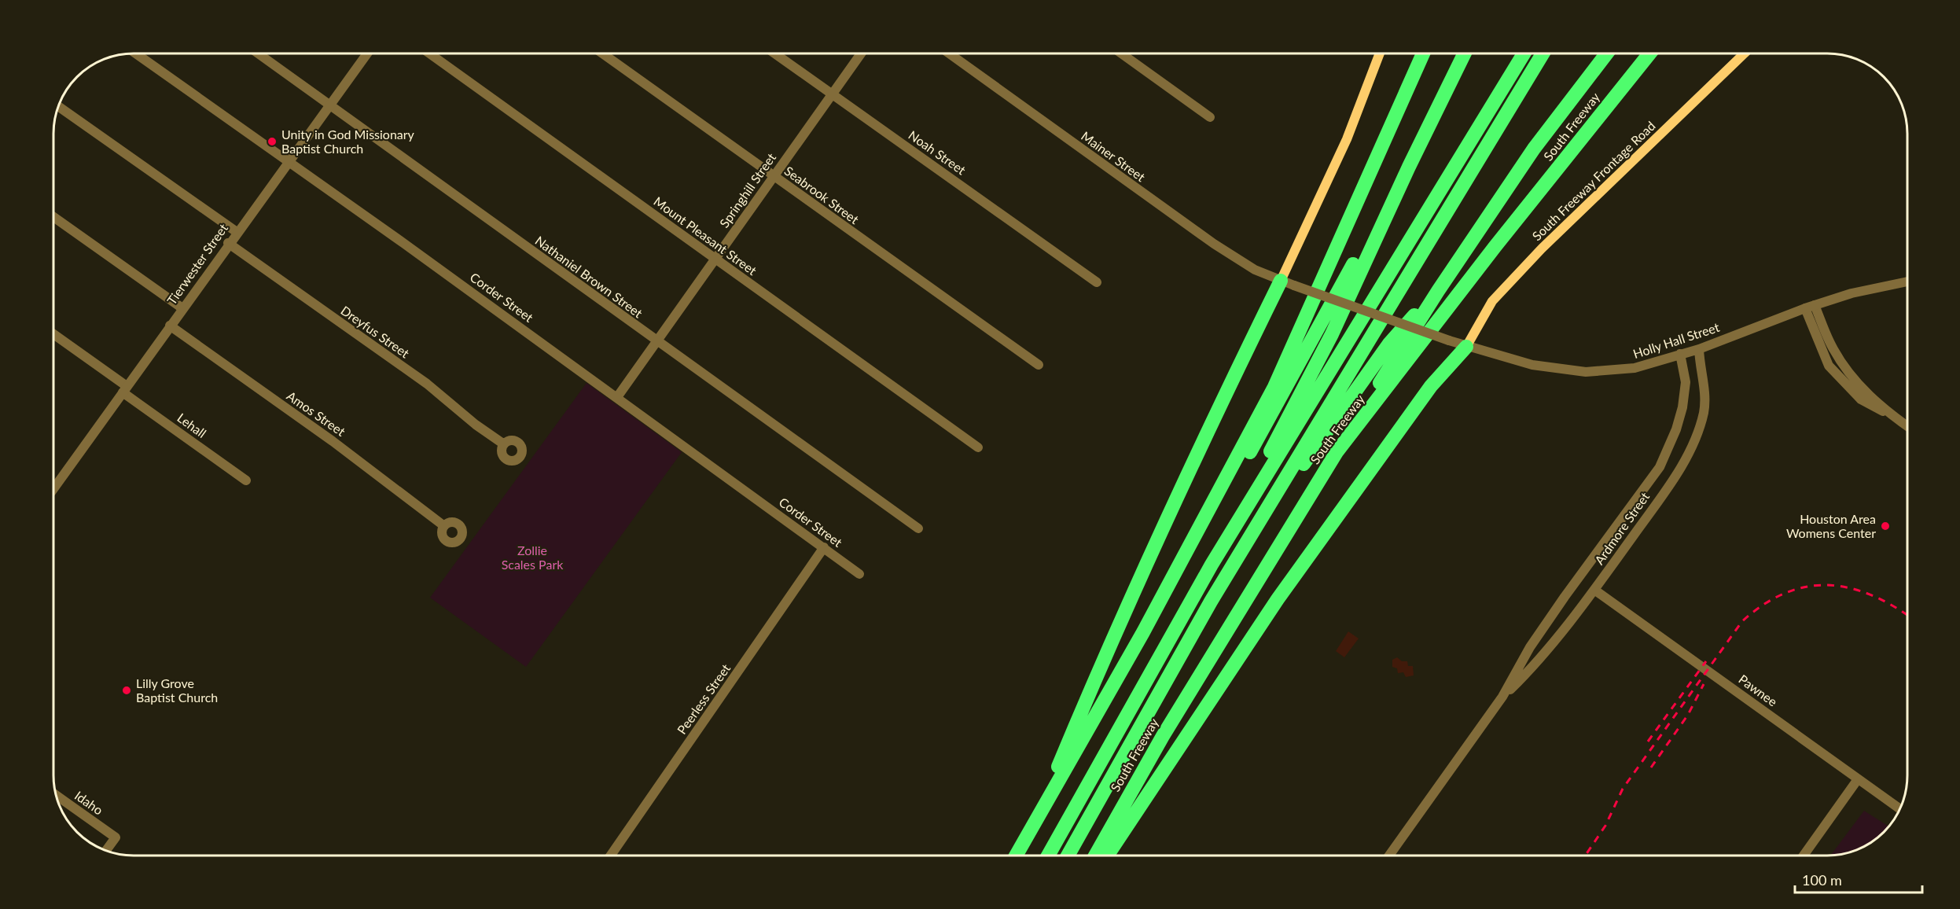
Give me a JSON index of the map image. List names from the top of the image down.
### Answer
{
  "streets": {
    "highway": ["South Freeway"],
    "main road": ["South Freeway Frontage Road"],
    "street": [
      "Noah Street",
      "Mainer Street",
      "Springhill Street",
      "Seabrook Street",
      "Mount Pleasant Street",
      "Tierwester Street",
      "Nathaniel Brown Street",
      "Corder Street",
      "Dreyfus Street",
      "Holly Hall Street",
      "Amos Street",
      "Lehall",
      "Ardmore Street",
      "Pawnee",
      "Peerless Street",
      "Idaho"
    ]
  },
  "crossings": [
    ["Noah Street", "Springhill Street"],
    ["Mainer Street", "Holly Hall Street"],
    ["South Freeway Frontage Road", "Holly Hall Street"],
    ["Springhill Street", "Seabrook Street"],
    ["Springhill Street", "Mount Pleasant Street"],
    ["Springhill Street", "Nathaniel Brown Street"],
    ["Springhill Street", "Corder Street"],
    ["Tierwester Street", "Nathaniel Brown Street"],
    ["Tierwester Street", "Corder Street"],
    ["Tierwester Street", "Dreyfus Street"],
    ["Tierwester Street", "Amos Street"],
    ["Tierwester Street", "Lehall"],
    ["Corder Street", "Peerless Street"],
    ["Holly Hall Street", "Ardmore Street"],
    ["Ardmore Street", "Pawnee"]
  ],
  "parks": ["Zollie Scales Park"],
  "places": ["Unity in God Missionary Baptist Church", "Houston Area Womens Center", "Lilly Grove Baptist Church"],
  "scale_bar": "100 m"
}
